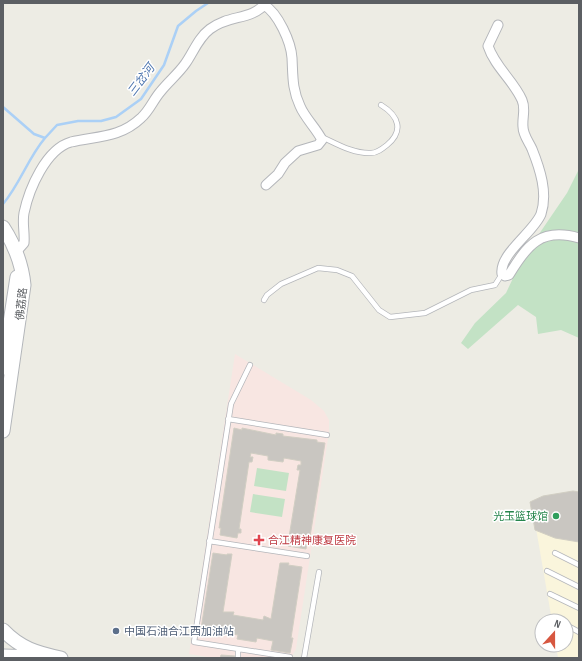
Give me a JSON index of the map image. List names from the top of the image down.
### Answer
{
  "streets": {
    "main road": ["佛荔路"]
  },
  "water": ["三岔河"],
  "places": {
    "other": ["光玉篮球馆", "中国石油合江西加油站"],
    "health": ["合江精神康复医院"]
  },
  "north": "top"
}
